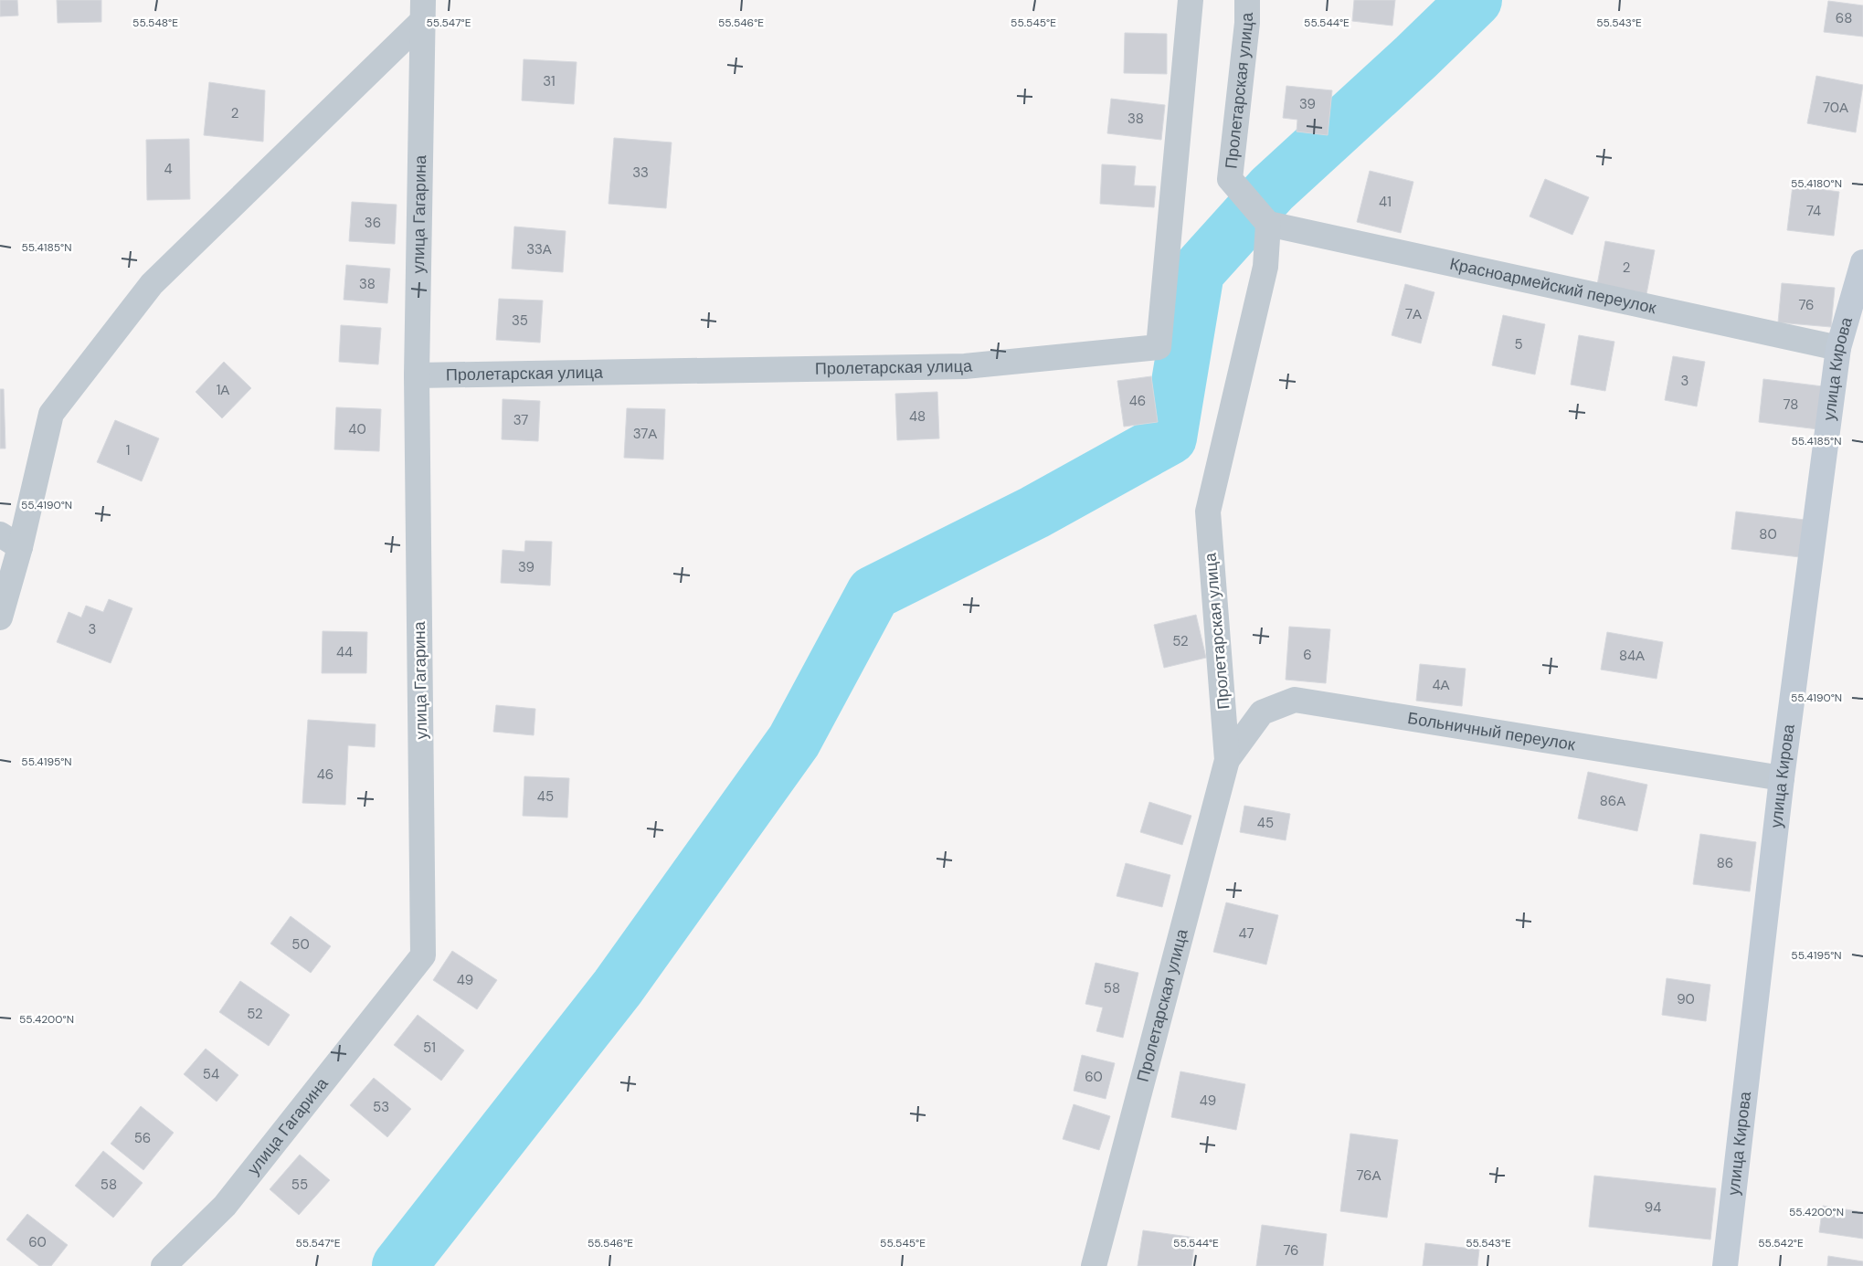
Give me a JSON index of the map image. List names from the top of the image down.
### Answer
{
  "streets": {
    "street": [
      "Пролетарская улица",
      "улица Гагарина",
      "Красноармейский переулок",
      "улица Кирова",
      "Больничный переулок"
    ]
  },
  "crossings": [
    ["Пролетарская улица", "улица Гагарина"],
    ["Пролетарская улица", "Красноармейский переулок"],
    ["Пролетарская улица", "Больничный переулок"],
    ["Красноармейский переулок", "улица Кирова"],
    ["улица Кирова", "Больничный переулок"]
  ],
  "house_numbers": [
    "68",
    "31",
    "39",
    "70А",
    "2",
    "38",
    "4",
    "33",
    "41",
    "74",
    "36",
    "33А",
    "2",
    "38",
    "76",
    "7А",
    "35",
    "5",
    "3",
    "1А",
    "46",
    "78",
    "48",
    "37",
    "40",
    "37А",
    "1",
    "80",
    "39",
    "3",
    "52",
    "44",
    "6",
    "84А",
    "4А",
    "46",
    "45",
    "86А",
    "45",
    "86",
    "47",
    "50",
    "49",
    "58",
    "90",
    "52",
    "51",
    "54",
    "60",
    "49",
    "53",
    "56",
    "76А",
    "58",
    "55",
    "94",
    "60",
    "76"
  ],
  "coordinates": [
    "55.548°E",
    "55.547°E",
    "55.546°E",
    "55.545°E",
    "55.544°E",
    "55.543°E",
    "55.4180°N",
    "55.4185°N",
    "55.4190°N",
    "55.4195°N",
    "55.4200°N",
    "55.542°E"
  ]
}
